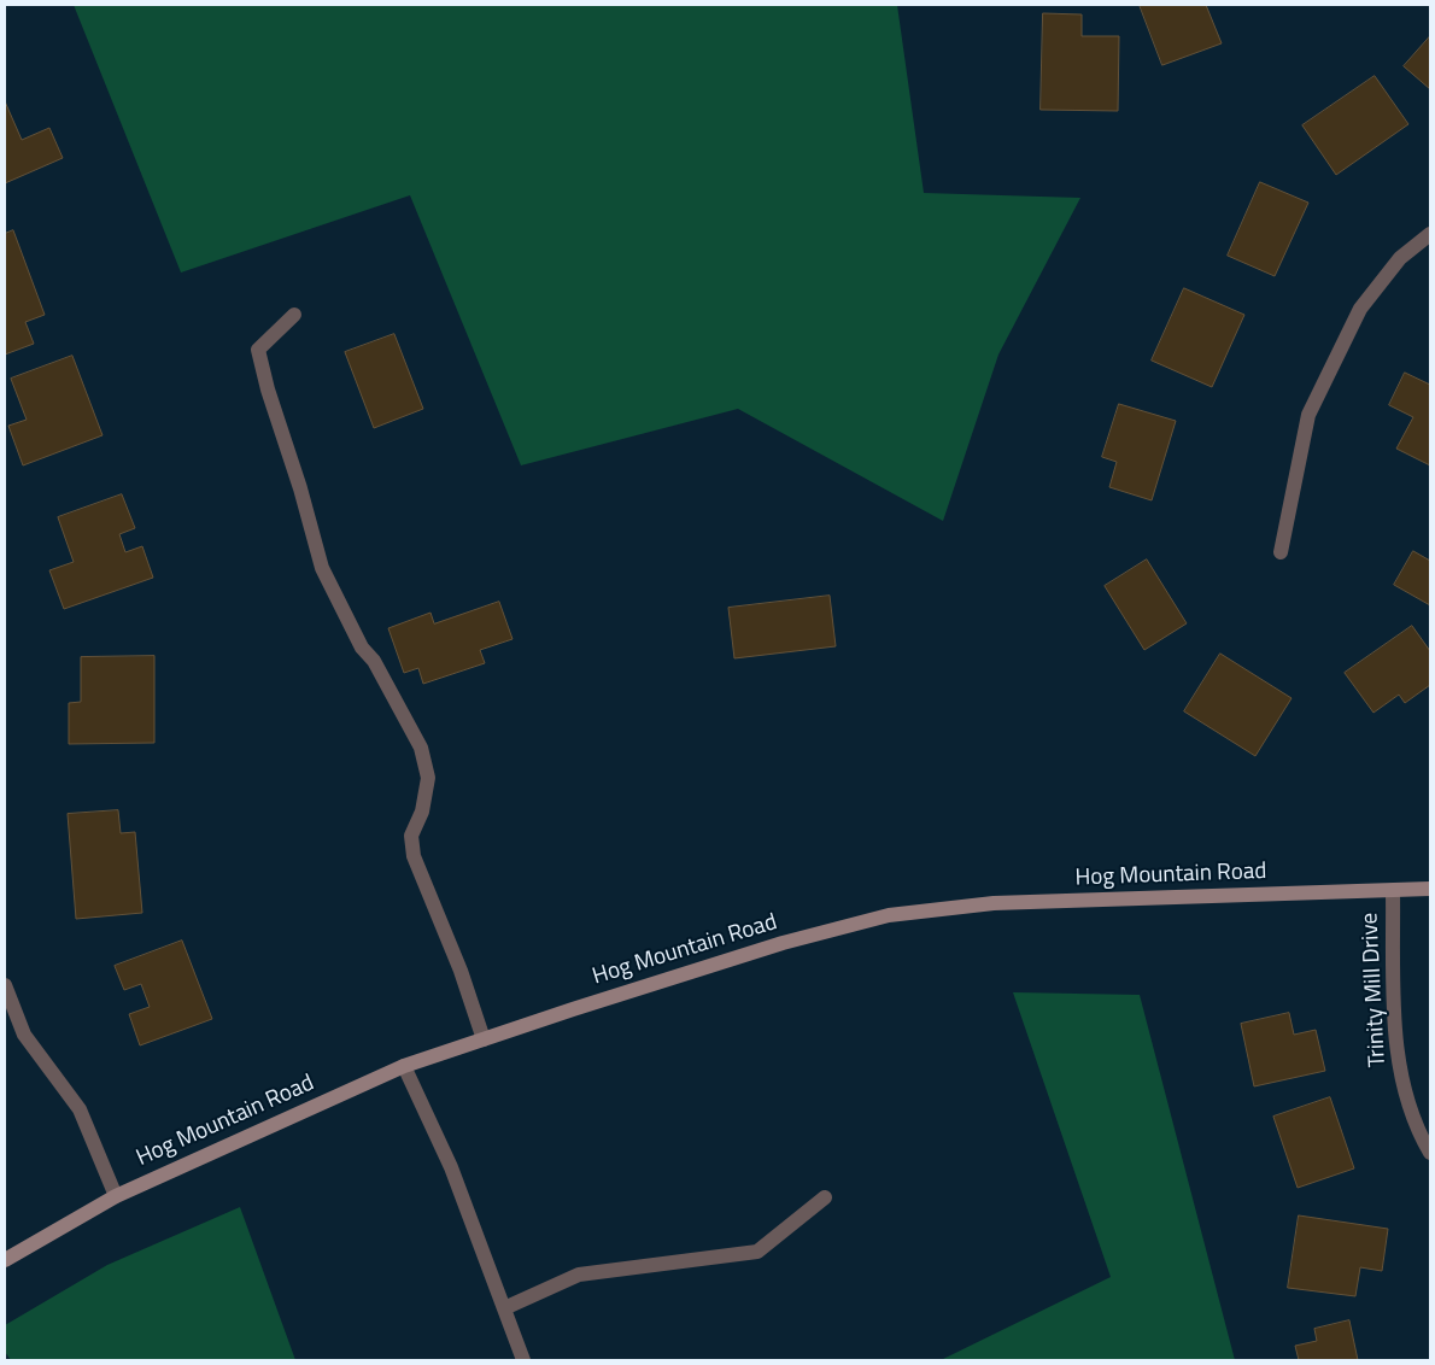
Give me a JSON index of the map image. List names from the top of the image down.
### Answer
{
  "streets": {
    "street": ["Hog Mountain Road", "Trinity Mill Drive"]
  },
  "crossings": [
    ["Hog Mountain Road", "Trinity Mill Drive"]
  ]
}
